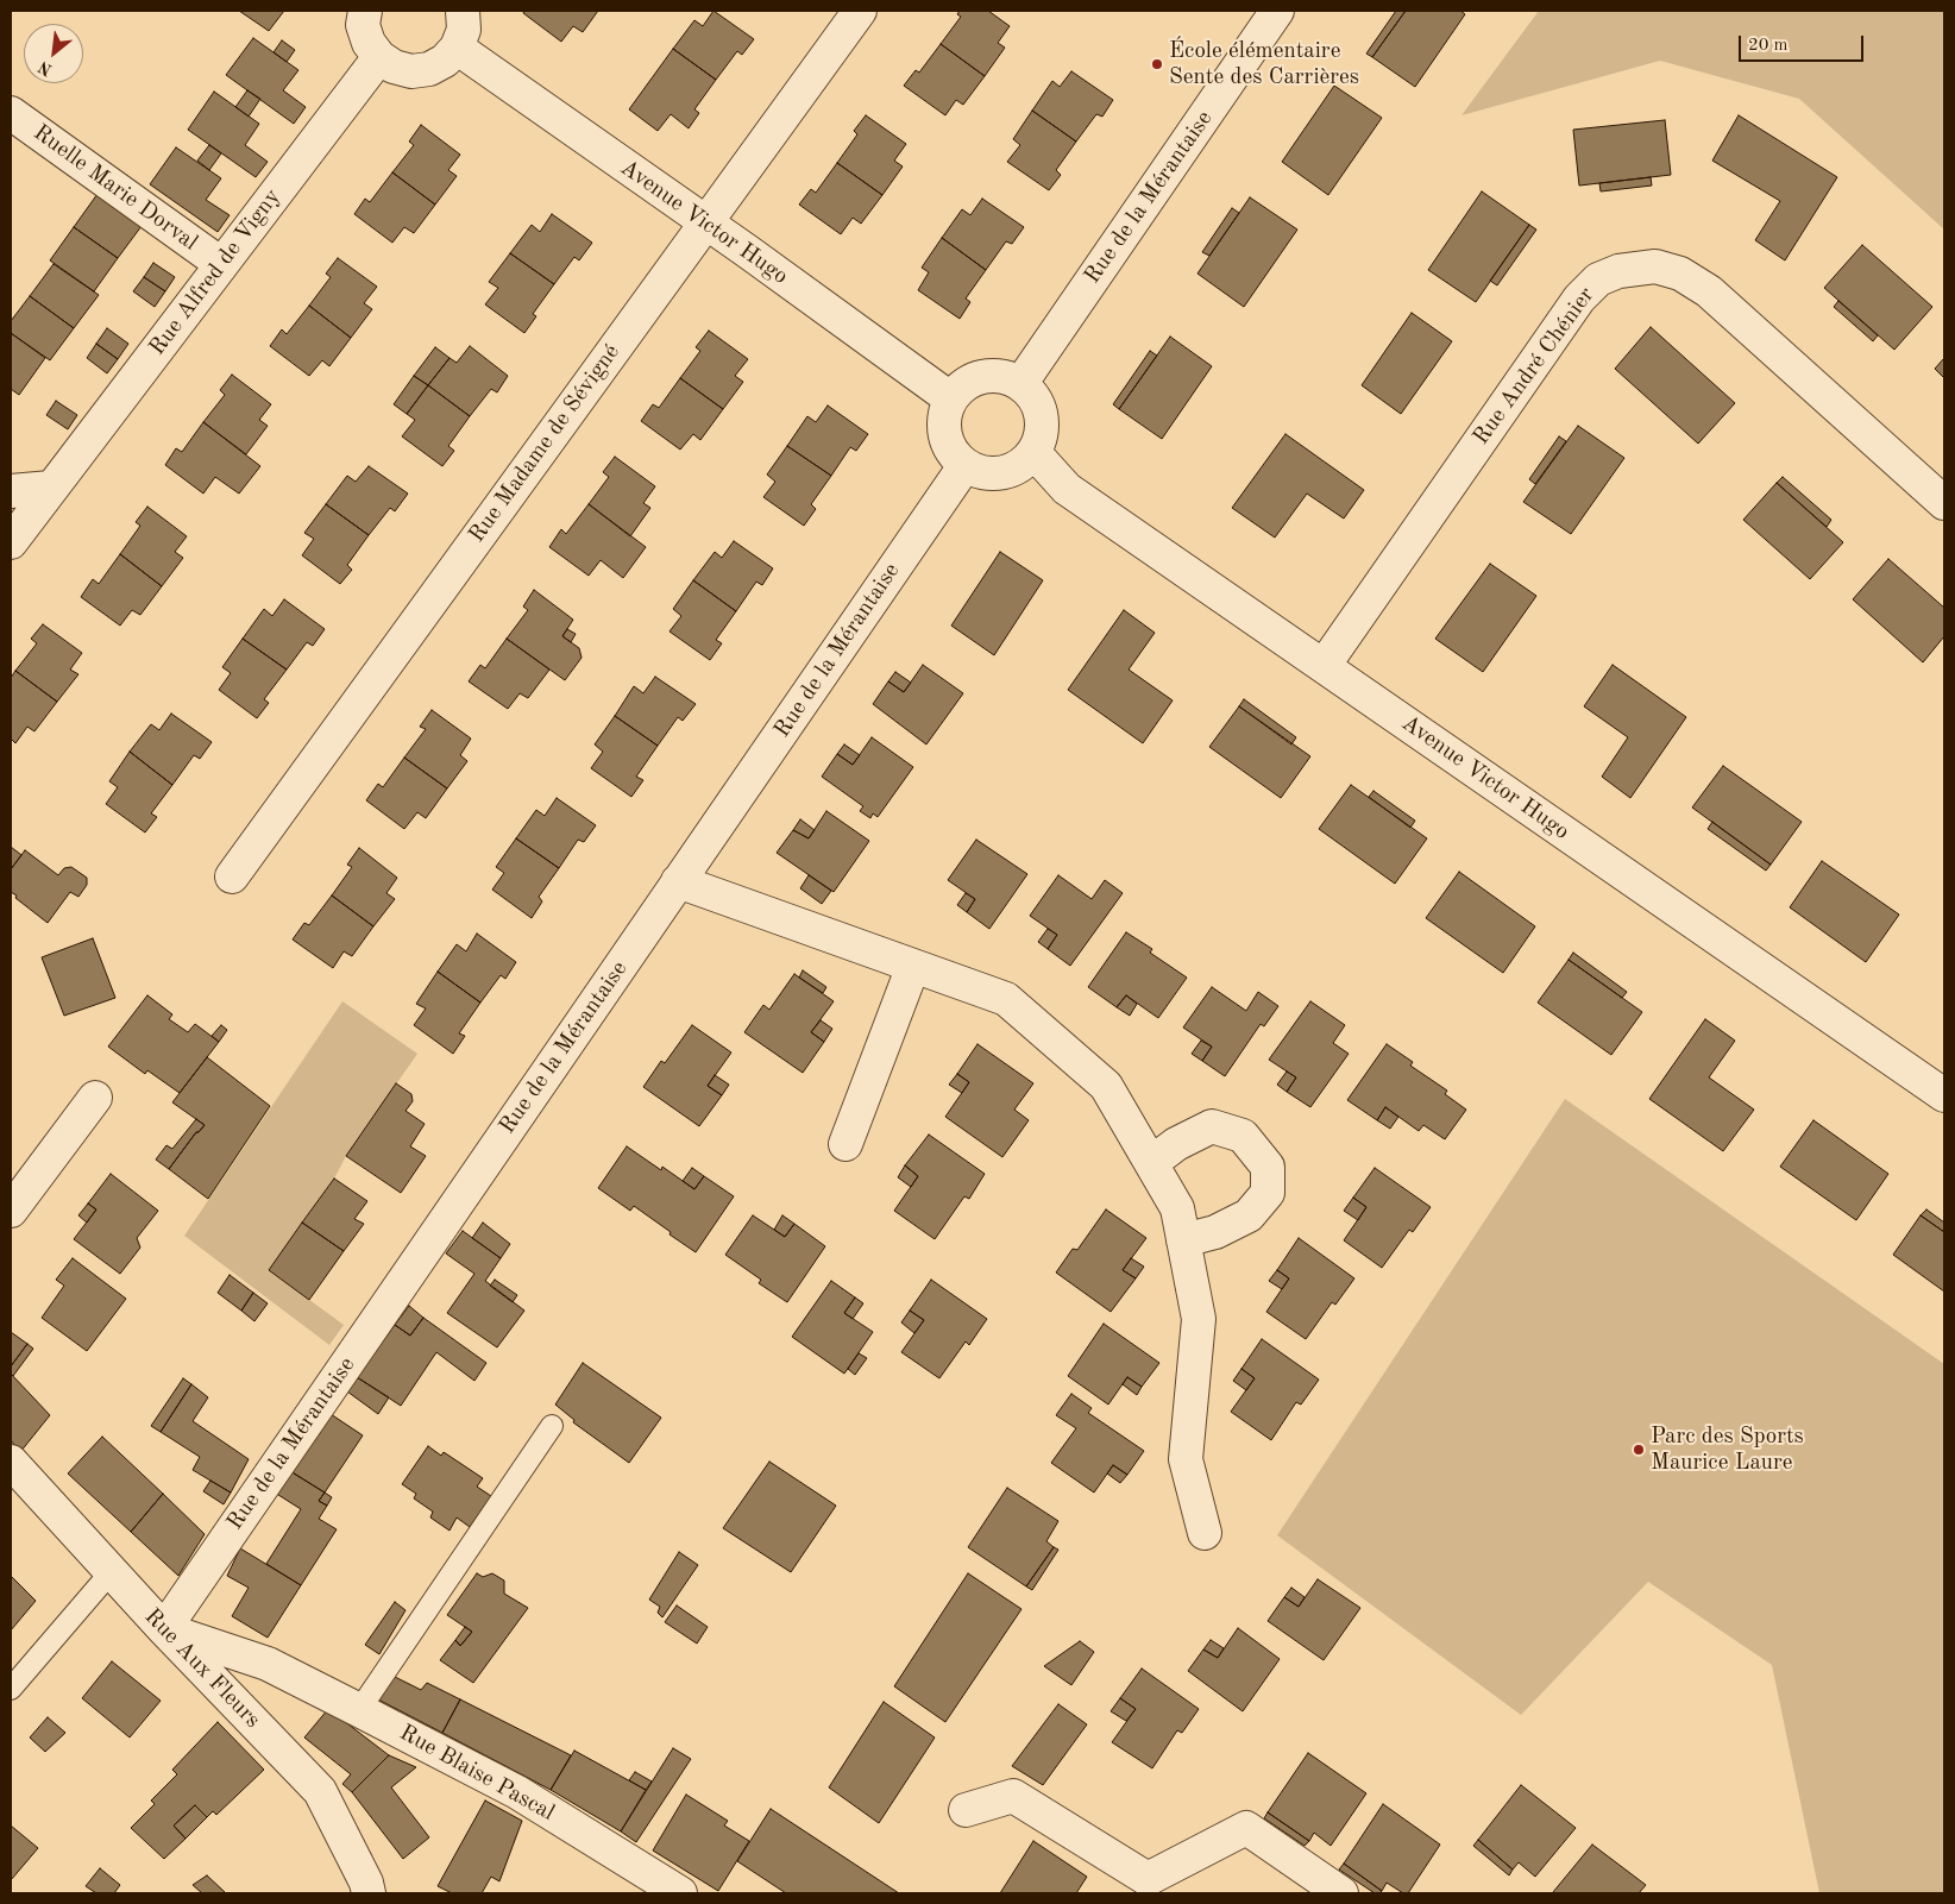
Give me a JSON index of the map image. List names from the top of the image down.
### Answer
{
  "streets": {
    "street": [
      "Ruelle Marie Dorval",
      "Rue de la Mérantaise",
      "Avenue Victor Hugo",
      "Rue Alfred de Vigny",
      "Rue André Chénier",
      "Rue Madame de Sévigné",
      "Rue Aux Fleurs",
      "Rue Blaise Pascal"
    ]
  },
  "crossings": [
    ["Ruelle Marie Dorval", "Rue Alfred de Vigny"],
    ["Rue de la Mérantaise", "Avenue Victor Hugo"],
    ["Rue de la Mérantaise", "Rue Aux Fleurs"],
    ["Rue de la Mérantaise", "Rue Blaise Pascal"],
    ["Avenue Victor Hugo", "Rue André Chénier"],
    ["Avenue Victor Hugo", "Rue Madame de Sévigné"],
    ["Rue Aux Fleurs", "Rue Blaise Pascal"]
  ],
  "places": ["École élémentaire Sente des Carrières", "Parc des Sports Maurice Laure"],
  "scale_bar": "20 m",
  "north": "bottom left"
}
